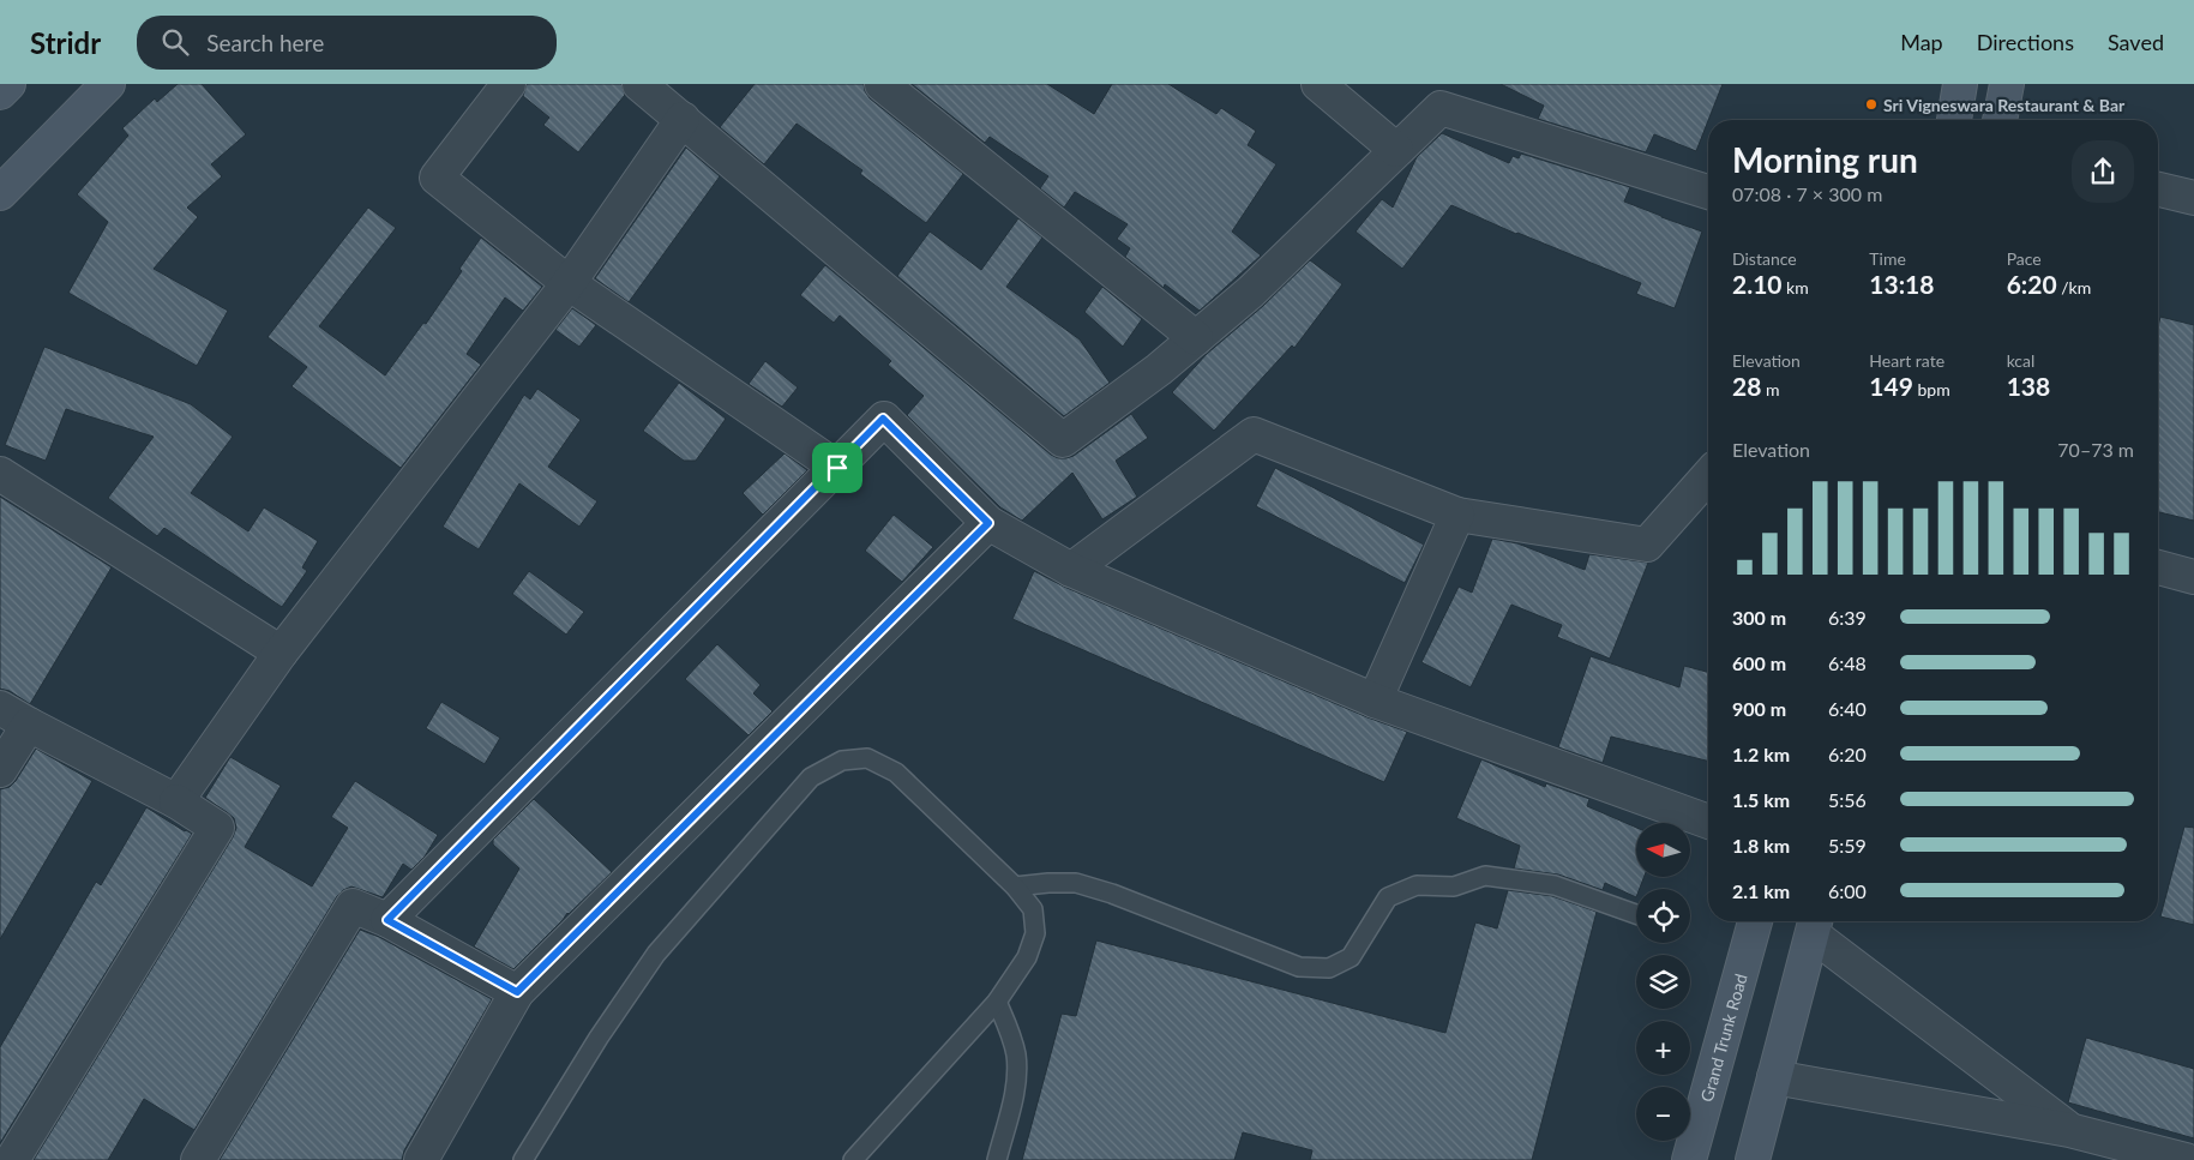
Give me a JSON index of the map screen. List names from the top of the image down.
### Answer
{
  "streets": {
    "main road": ["Grand Trunk Road"]
  },
  "places": ["Sri Vigneswara Restaurant & Bar"],
  "north": "left",
  "page": {
    "header": "Stridr",
    "search": "Search here",
    "nav": ["Map", "Directions", "Saved"],
    "heading": ["Morning run", "07:08 · 7 × 300 m"],
    "stats": [
      ["Distance", "2.10 km"],
      ["Time", "13:18"],
      ["Pace", "6:20 /km"],
      ["Elevation", "28 m"],
      ["Heart rate", "149 bpm"],
      ["kcal", "138"]
    ],
    "chart": ["Elevation", "70–73 m"],
    "list": [
      {
        "name": "300 m",
        "note": "6:39"
      },
      {
        "name": "600 m",
        "note": "6:48"
      },
      {
        "name": "900 m",
        "note": "6:40"
      },
      {
        "name": "1.2 km",
        "note": "6:20"
      },
      {
        "name": "1.5 km",
        "note": "5:56"
      },
      {
        "name": "1.8 km",
        "note": "5:59"
      },
      {
        "name": "2.1 km",
        "note": "6:00"
      }
    ],
    "map_buttons": ["+", "−"]
  }
}
